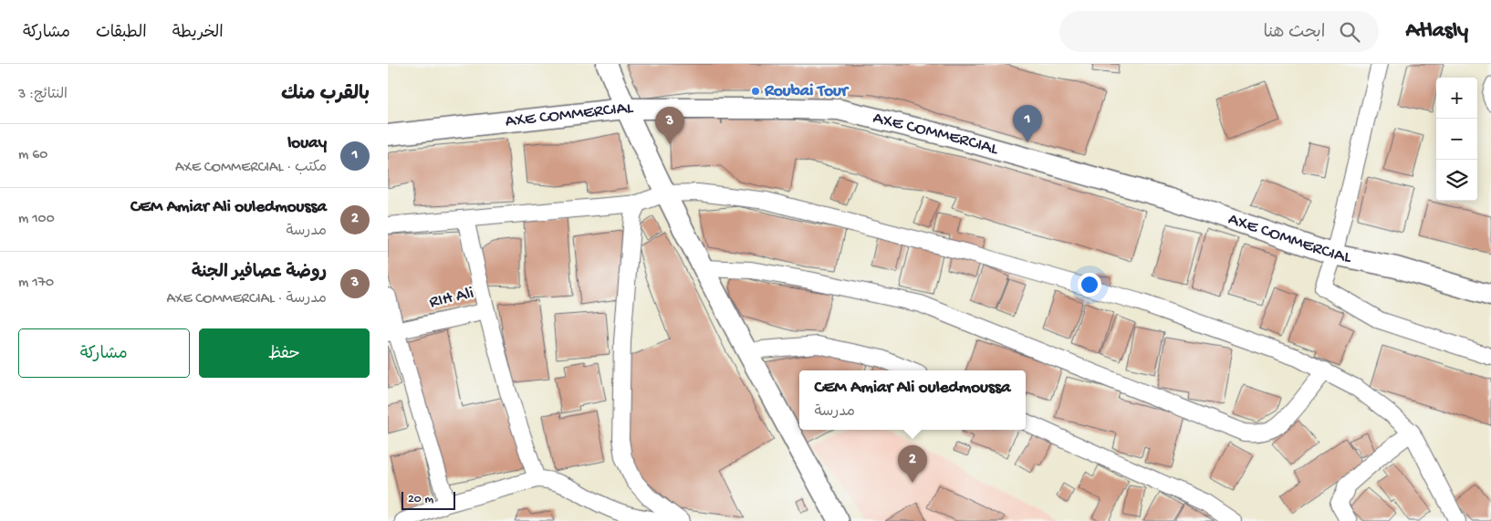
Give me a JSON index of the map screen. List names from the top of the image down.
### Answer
{
  "streets": {
    "street": ["AXE COMMERCIAL", "RIH Ali"]
  },
  "places": ["Roubai Tour"],
  "scale_bar": "20 m",
  "page": {
    "header": "Atlasly",
    "search": "ابحث هنا",
    "nav": ["الخريطة", "الطبقات", "مشاركة"],
    "heading": ["بالقرب منك", "النتائج: 3"],
    "map_buttons": ["+", "−"],
    "pins": ["1", "3", "2"],
    "list": [
      {
        "mark": "1",
        "name": "louay",
        "note": "مكتب · AXE COMMERCIAL",
        "value": "60 m"
      },
      {
        "mark": "2",
        "name": "CEM Amiar Ali ouledmoussa",
        "note": "مدرسة",
        "value": "100 m"
      },
      {
        "mark": "3",
        "name": "روضة عصافير الجنة",
        "note": "مدرسة · AXE COMMERCIAL",
        "value": "170 m"
      }
    ],
    "buttons": ["حفظ", "مشاركة"],
    "popup": ["CEM Amiar Ali ouledmoussa", "مدرسة"],
    "scale": "20 m"
  }
}
